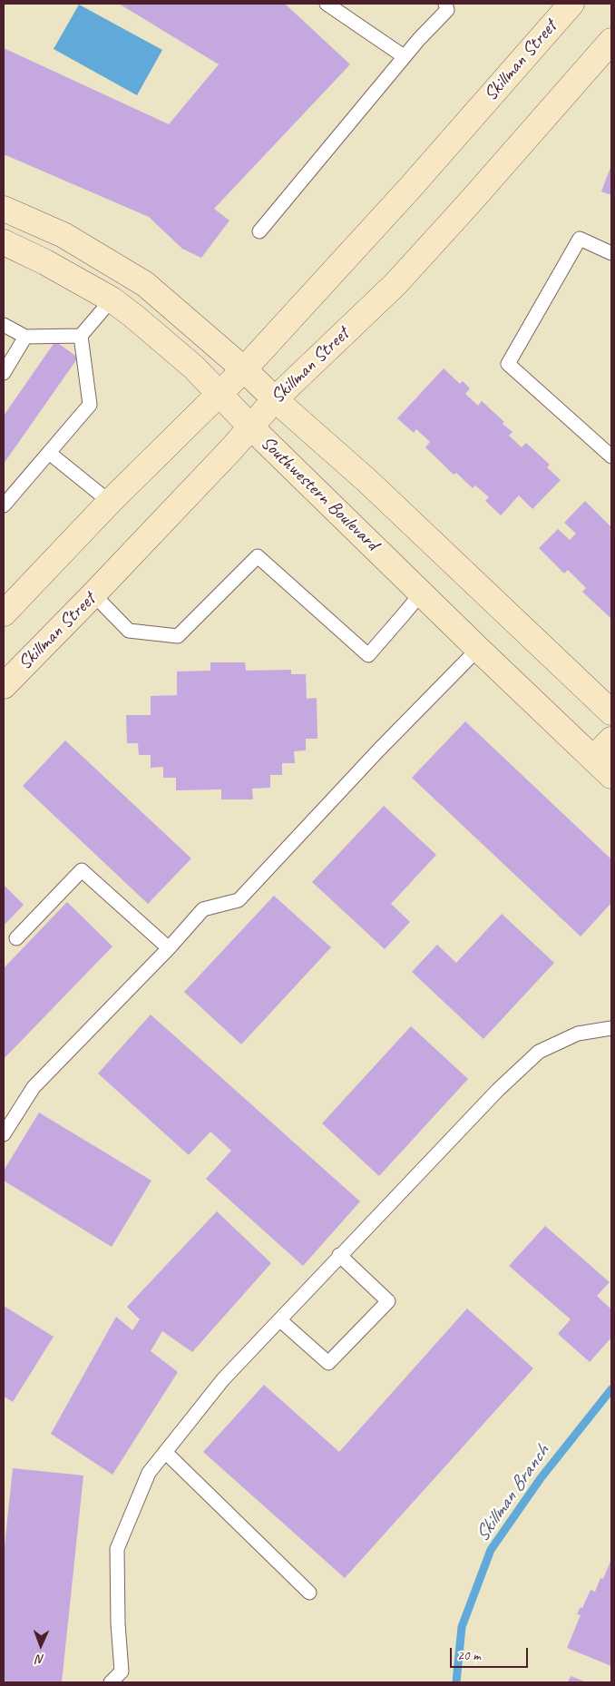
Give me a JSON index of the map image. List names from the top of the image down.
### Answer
{
  "streets": {
    "main road": ["Skillman Street", "Southwestern Boulevard"]
  },
  "crossings": [
    ["Skillman Street", "Southwestern Boulevard"]
  ],
  "water": ["Skillman Branch"],
  "scale_bar": "20 m",
  "north": "bottom"
}
